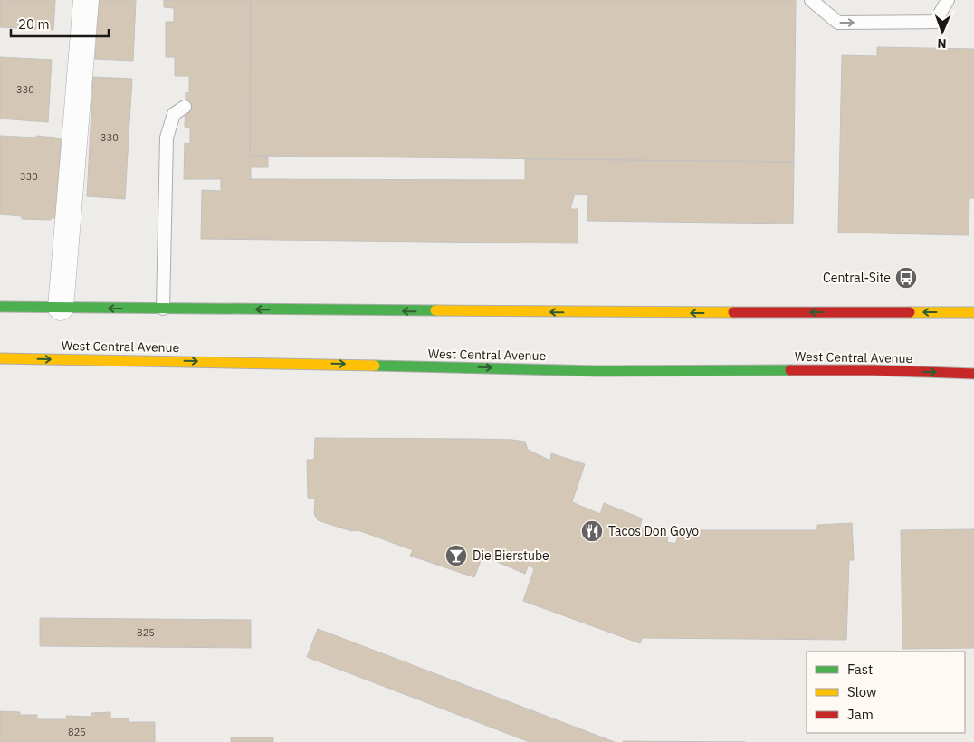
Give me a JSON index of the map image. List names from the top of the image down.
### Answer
{
  "streets": {
    "main road": ["West Central Avenue"]
  },
  "places": {
    "bus stop": ["Central-Site"],
    "restaurant": ["Tacos Don Goyo"],
    "bar": ["Die Bierstube"]
  },
  "house_numbers": [
    "330",
    "330",
    "330",
    "825",
    "825"
  ],
  "legend": ["Fast", "Slow", "Jam"],
  "scale_bar": "20 m",
  "north": "bottom"
}
